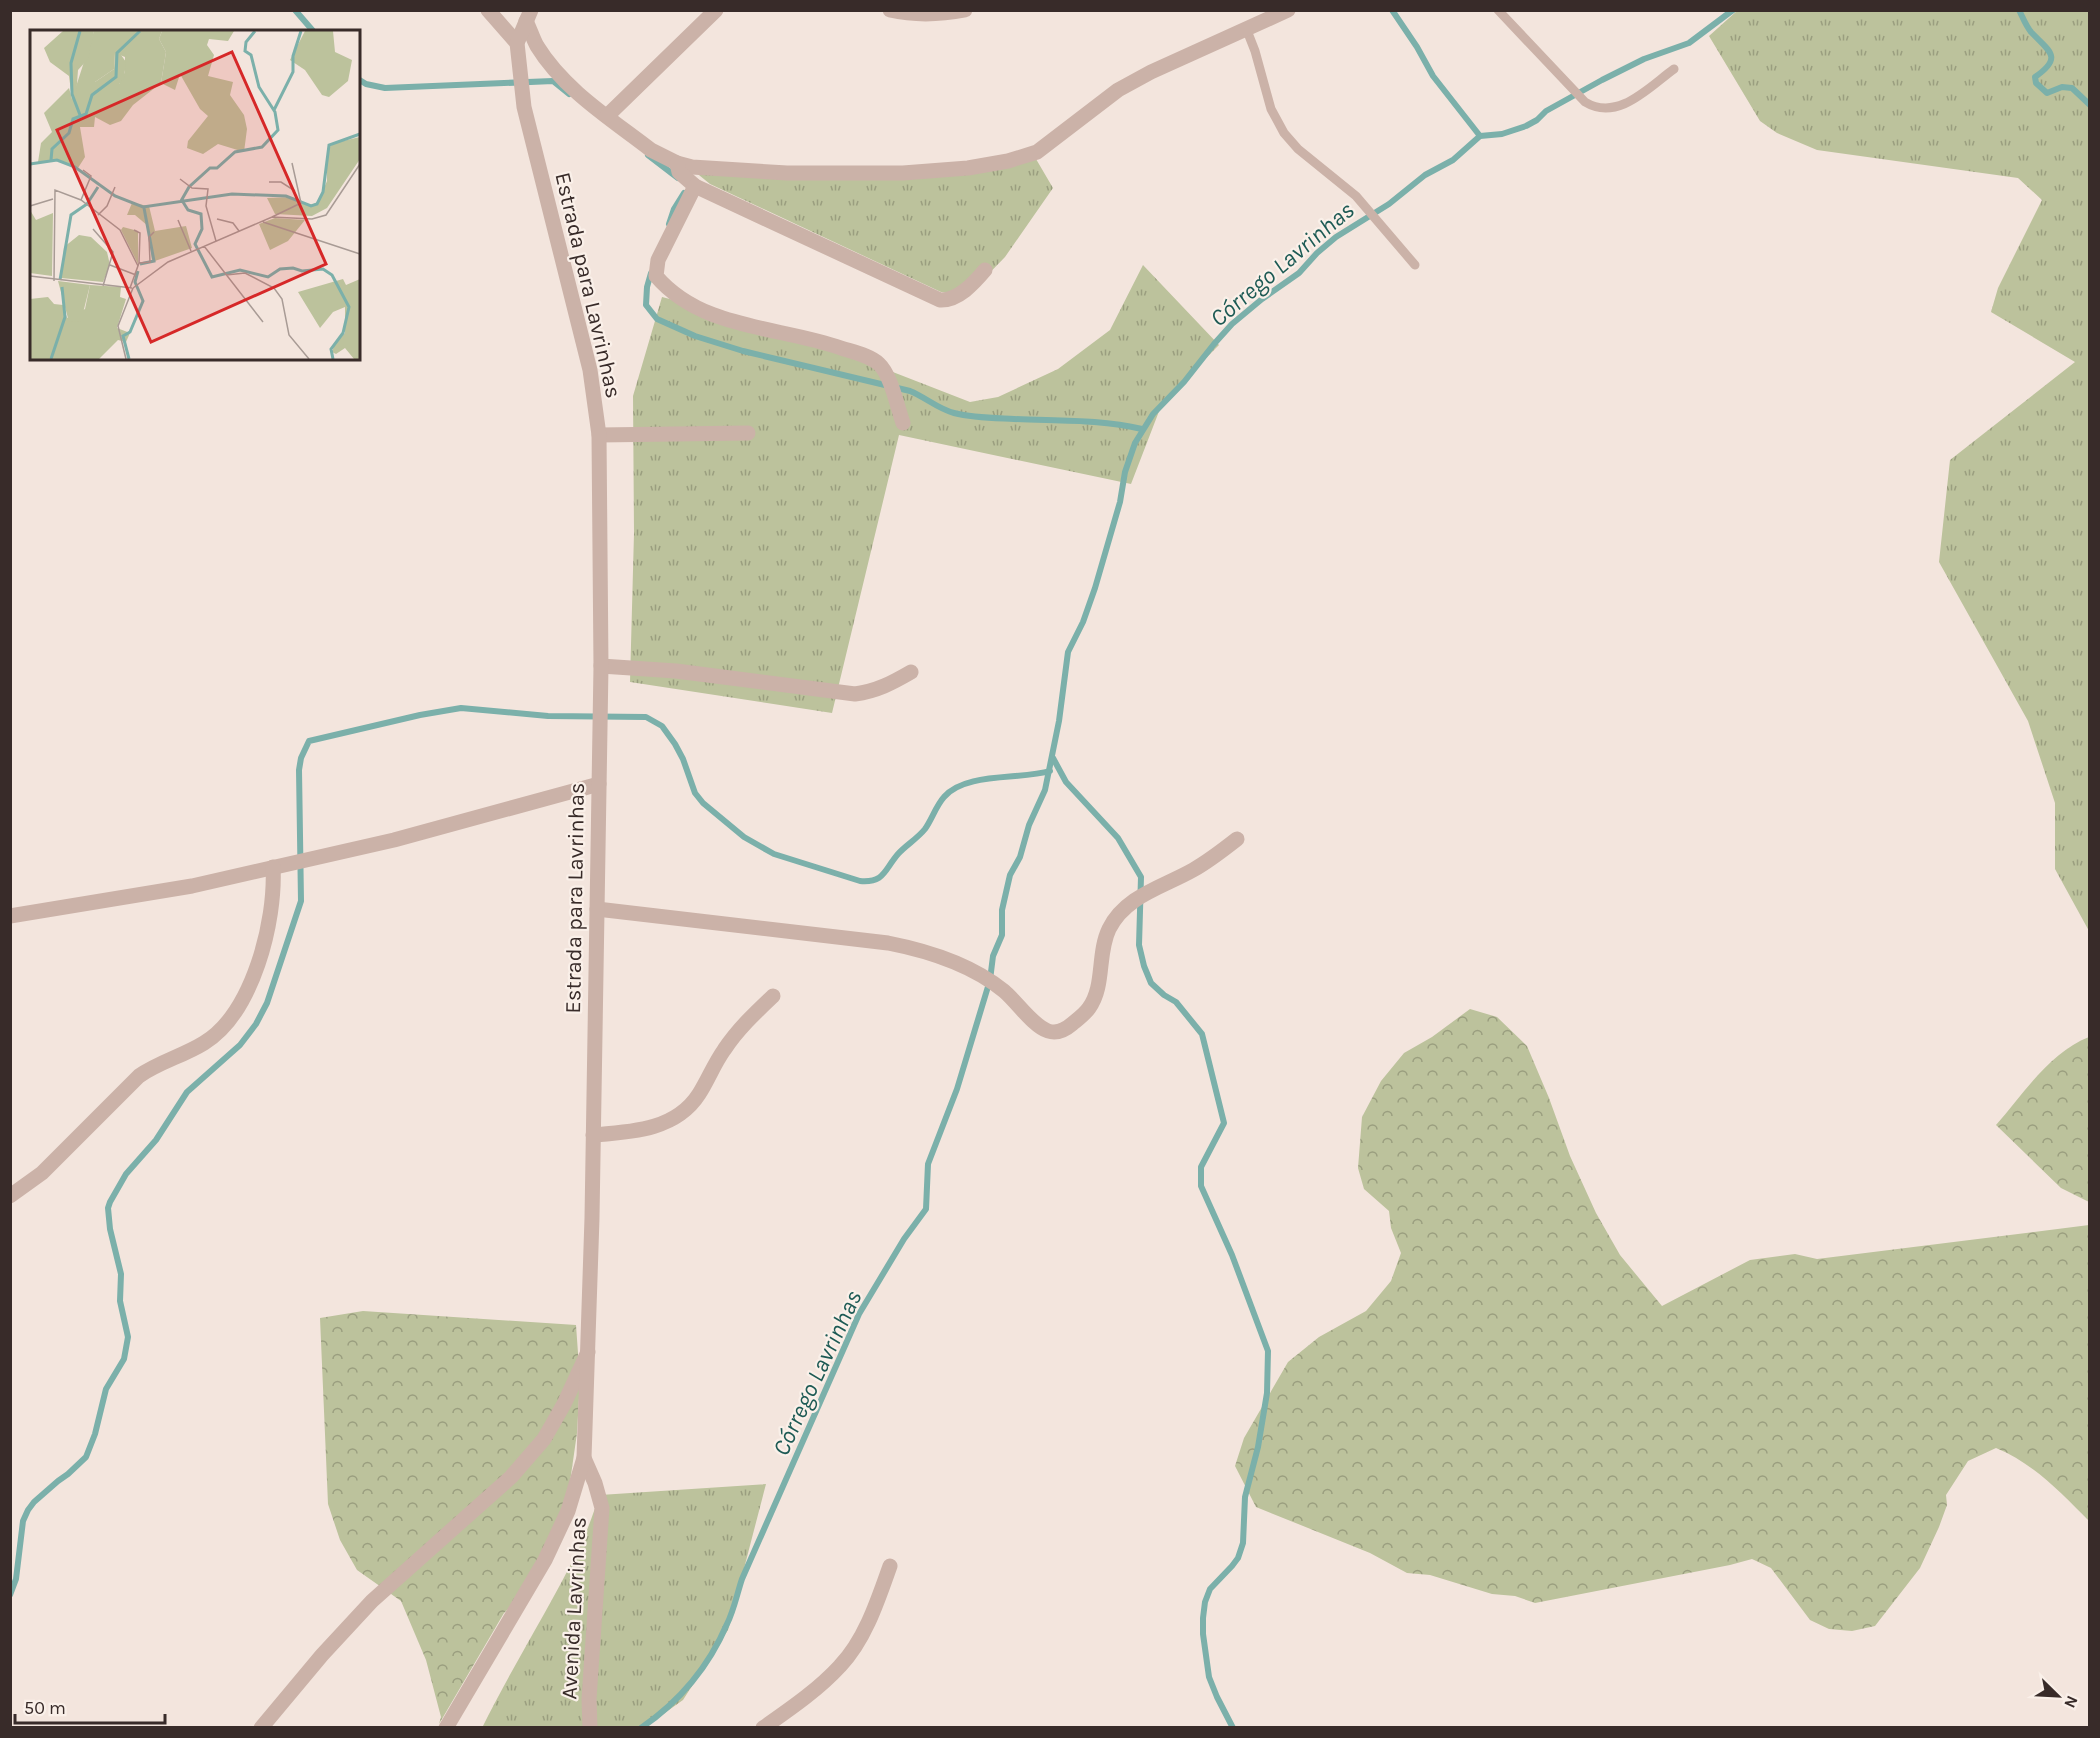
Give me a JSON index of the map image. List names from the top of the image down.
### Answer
{
  "streets": {
    "street": ["Estrada para Lavrinhas", "Avenida Lavrinhas"]
  },
  "crossings": [
    ["Estrada para Lavrinhas", "Avenida Lavrinhas"]
  ],
  "water": ["Córrego Lavrinhas"],
  "scale_bar": "50 m",
  "north": "bottom right"
}
